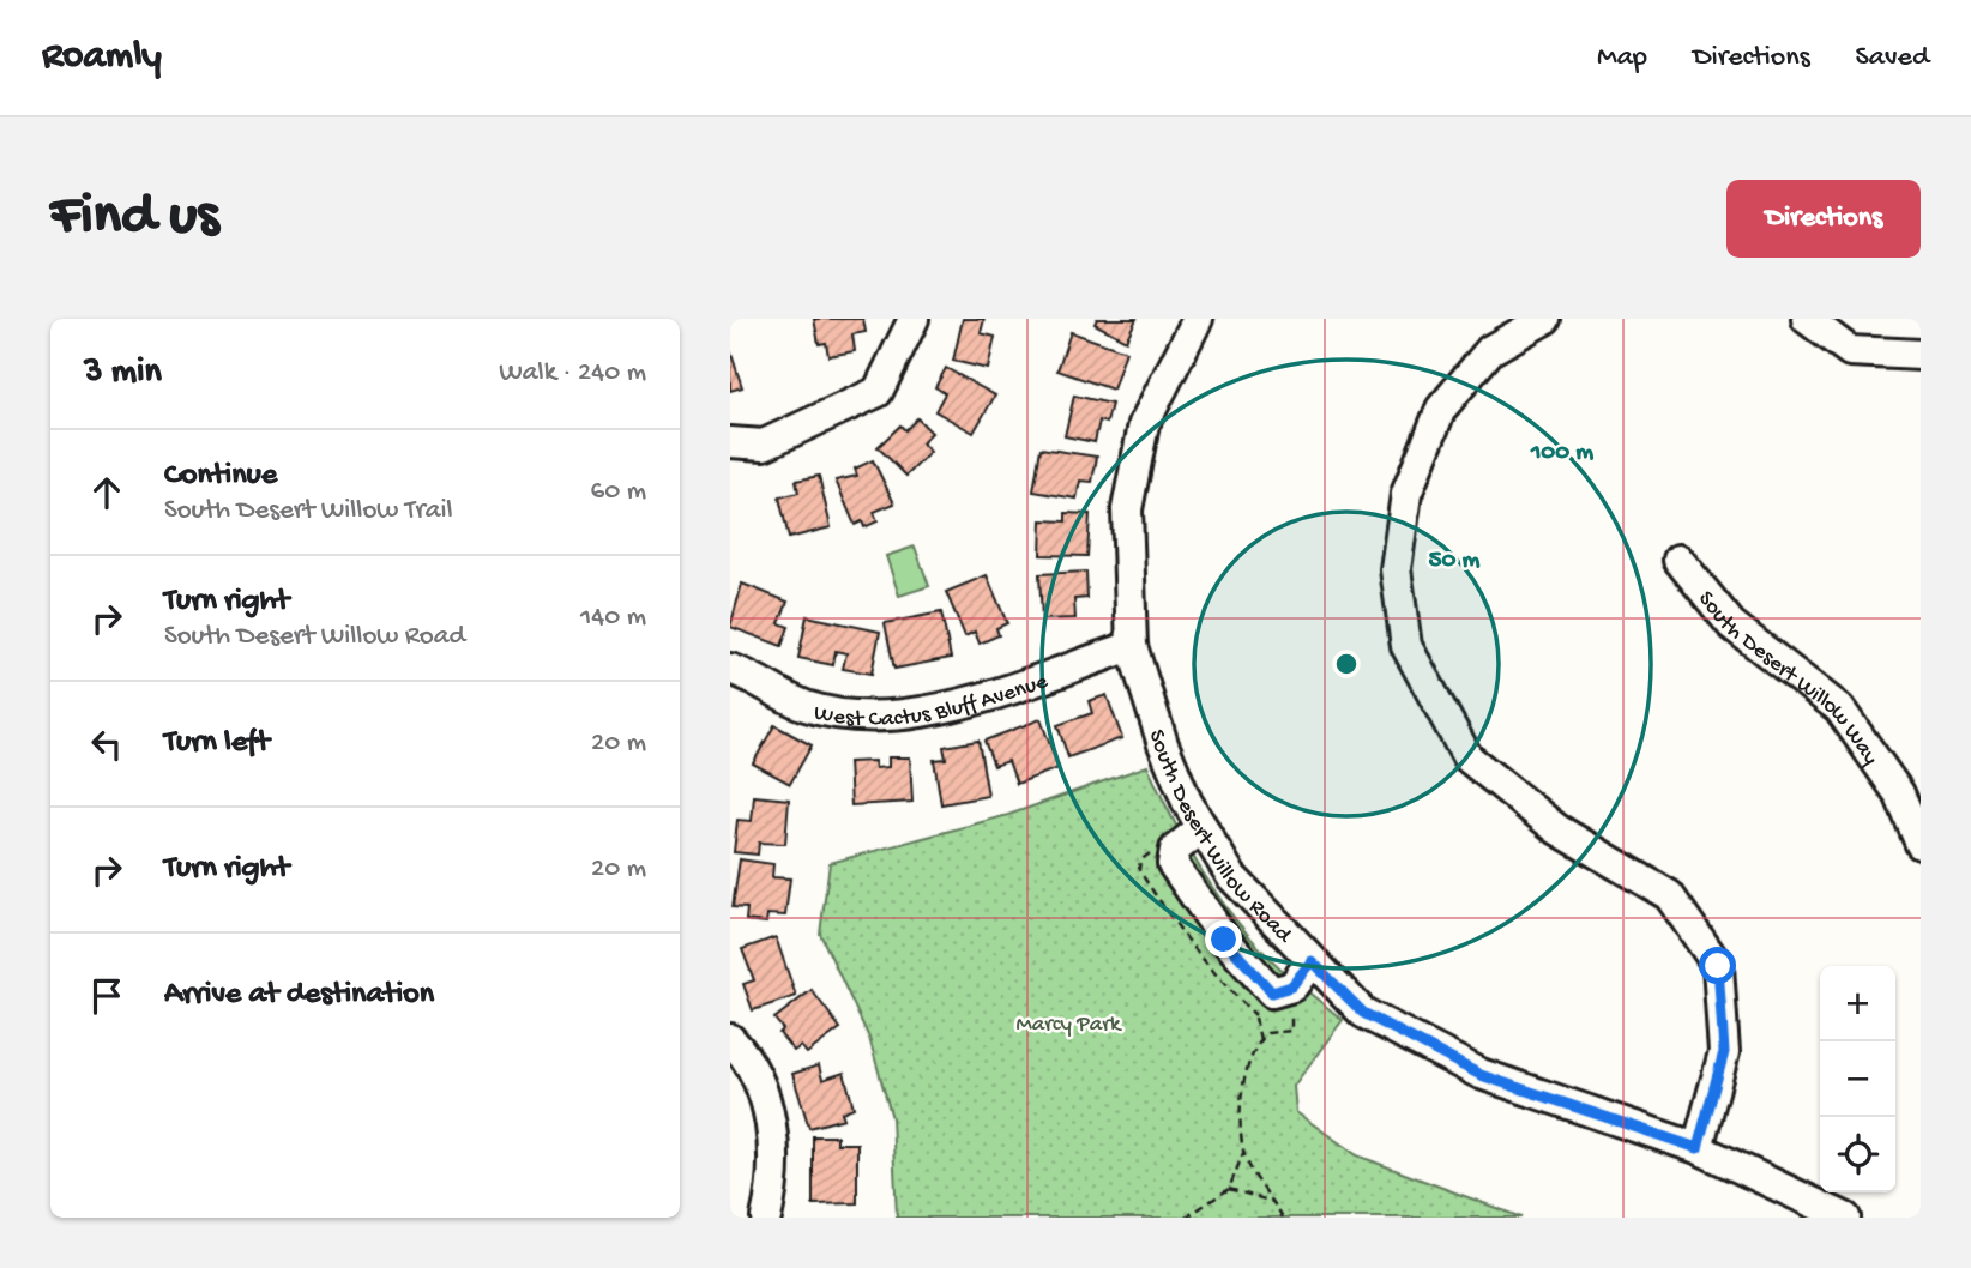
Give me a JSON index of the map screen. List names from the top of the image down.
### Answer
{
  "streets": {
    "street": ["South Desert Willow Way", "West Cactus Bluff Avenue", "South Desert Willow Road"]
  },
  "crossings": [
    ["West Cactus Bluff Avenue", "South Desert Willow Road"]
  ],
  "parks": ["Marcy Park"],
  "page": {
    "header": "Roamly",
    "nav": ["Map", "Directions", "Saved"],
    "buttons": "Directions",
    "title": "Find us",
    "heading": ["3 min", "Walk · 240 m"],
    "list": [
      ["Continue", "South Desert Willow Trail", "60 m"],
      ["Turn right", "South Desert Willow Road", "140 m"],
      ["Turn left", "20 m"],
      ["Turn right", "20 m"],
      "Arrive at destination"
    ],
    "map_buttons": ["+", "−"]
  },
  "rings": ["100 m", "50 m"]
}
